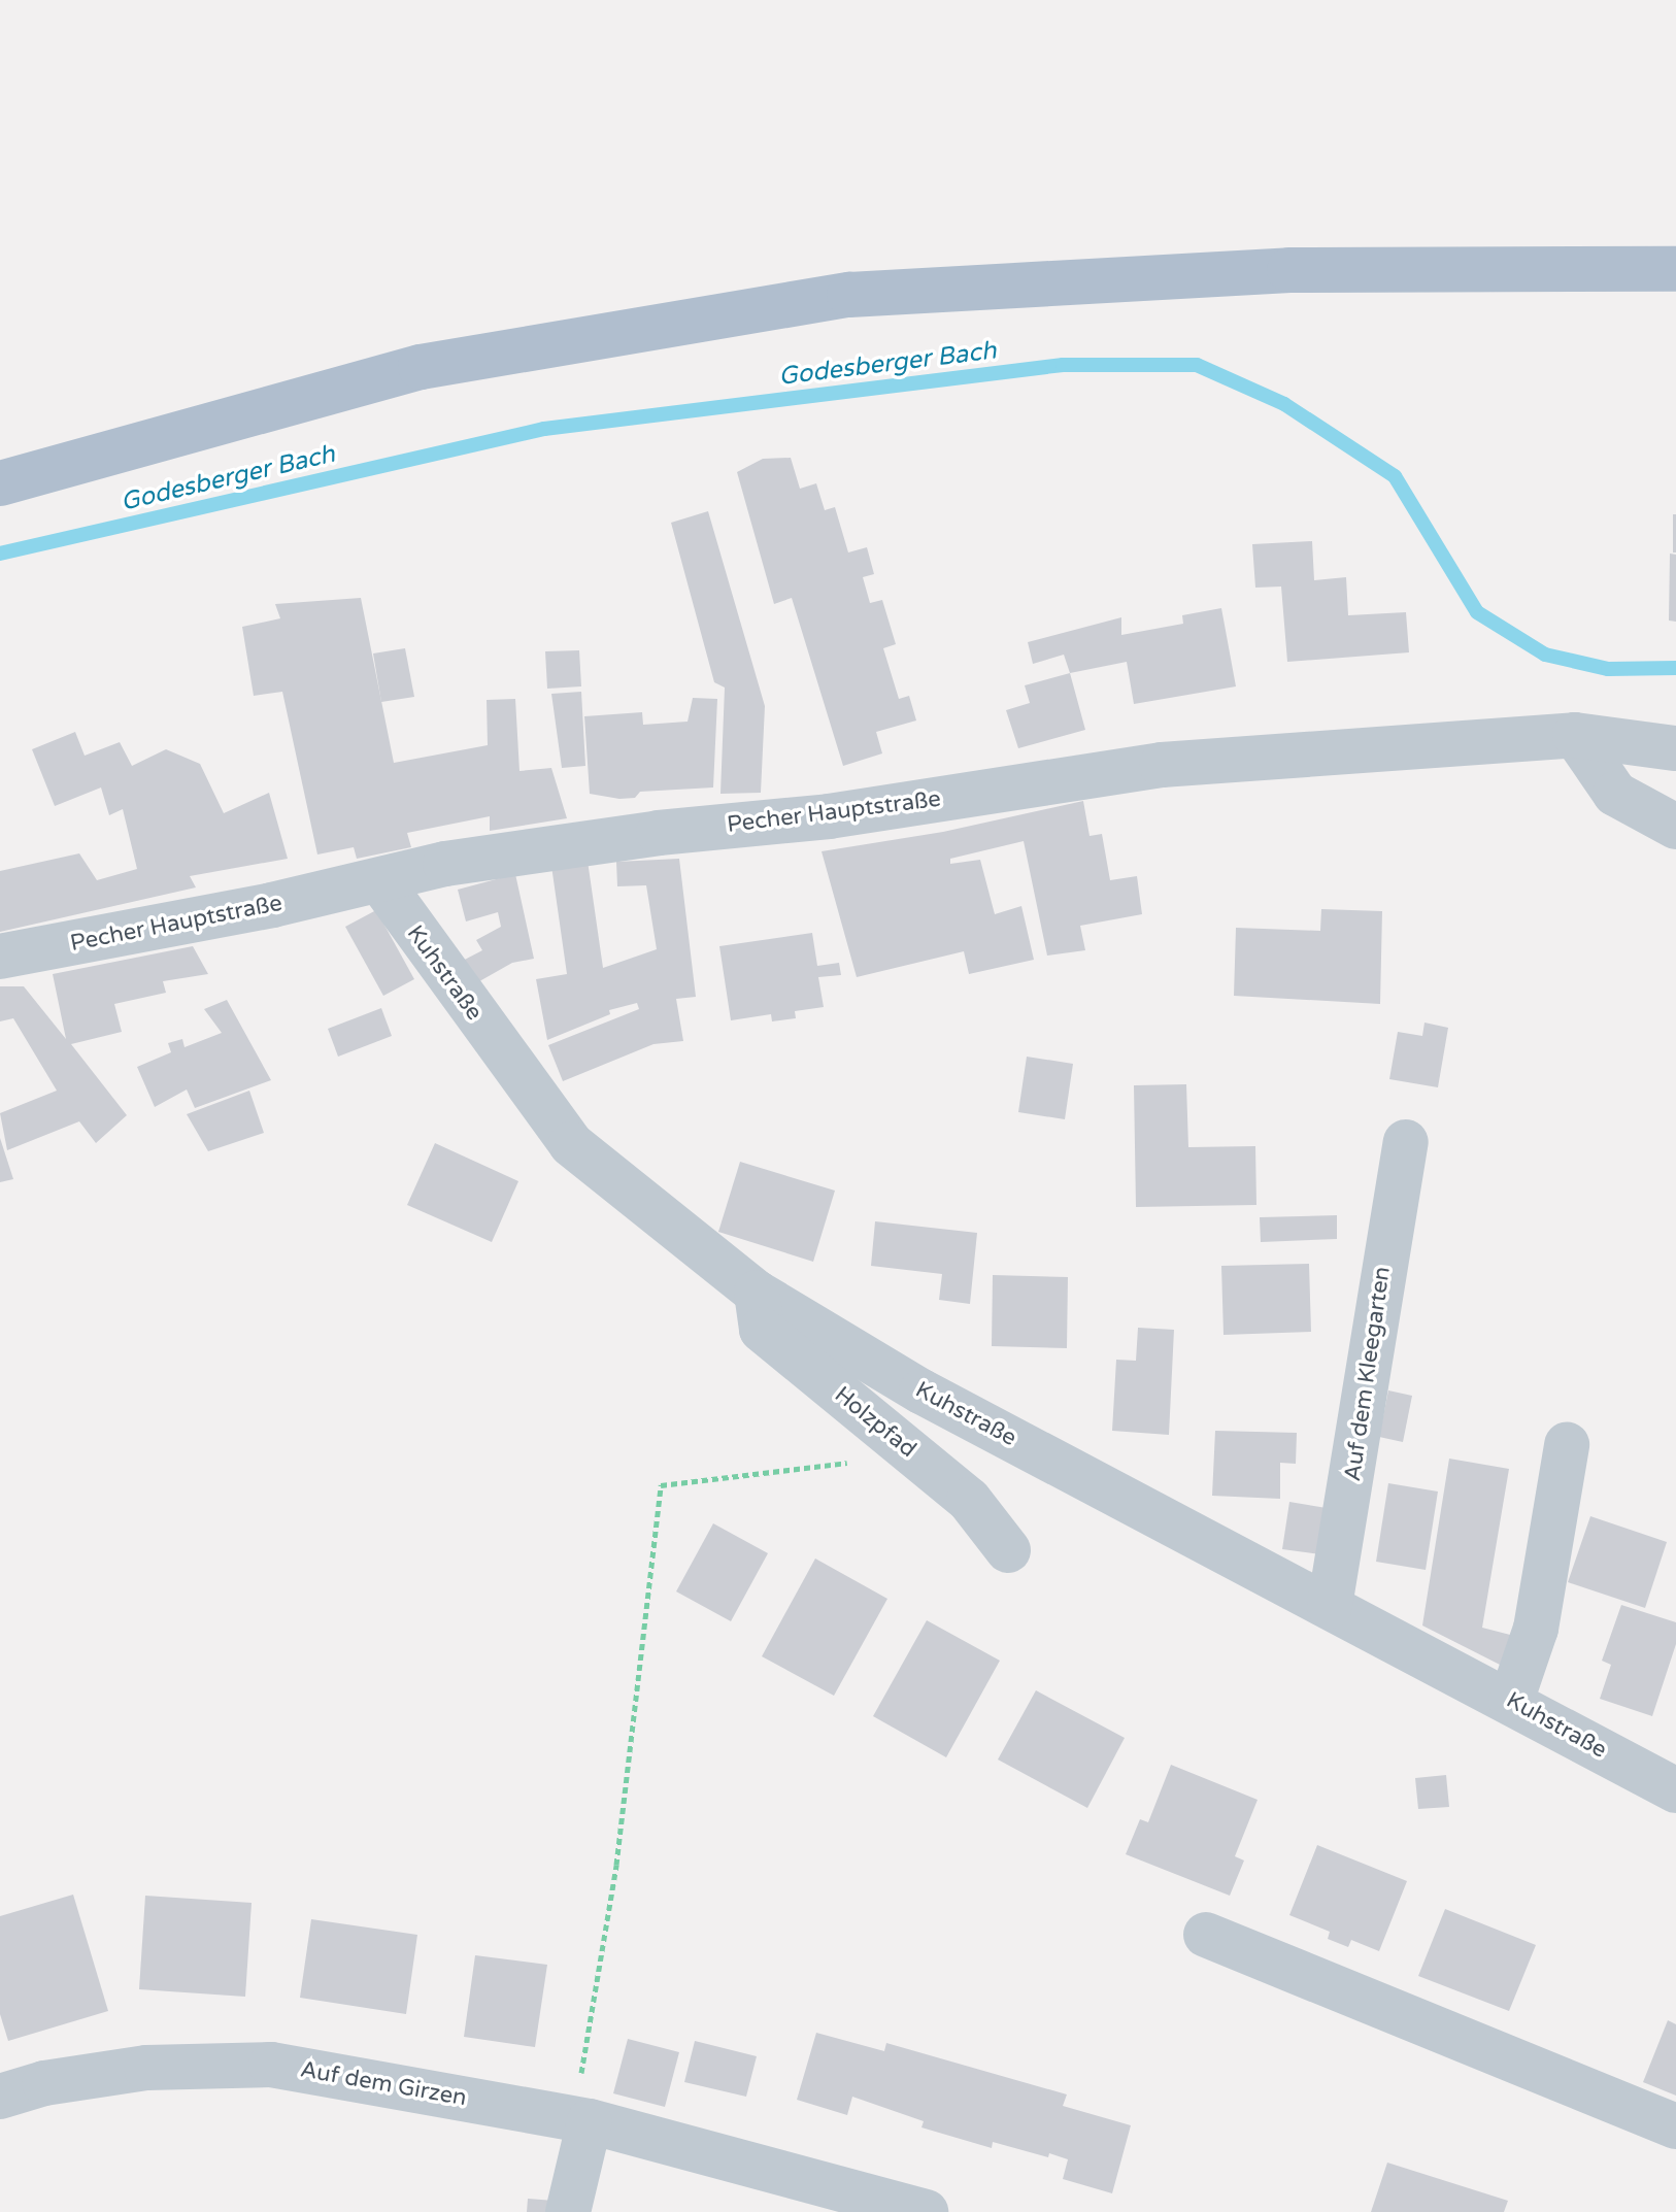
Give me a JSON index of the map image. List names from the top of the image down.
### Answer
{
  "streets": {
    "street": [
      "Pecher Hauptstraße",
      "Kuhstraße",
      "Auf dem Kleegarten",
      "Holzpfad",
      "Auf dem Girzen"
    ]
  },
  "crossings": [
    ["Pecher Hauptstraße", "Kuhstraße"],
    ["Kuhstraße", "Auf dem Kleegarten"],
    ["Kuhstraße", "Holzpfad"]
  ],
  "water": ["Godesberger Bach"]
}
